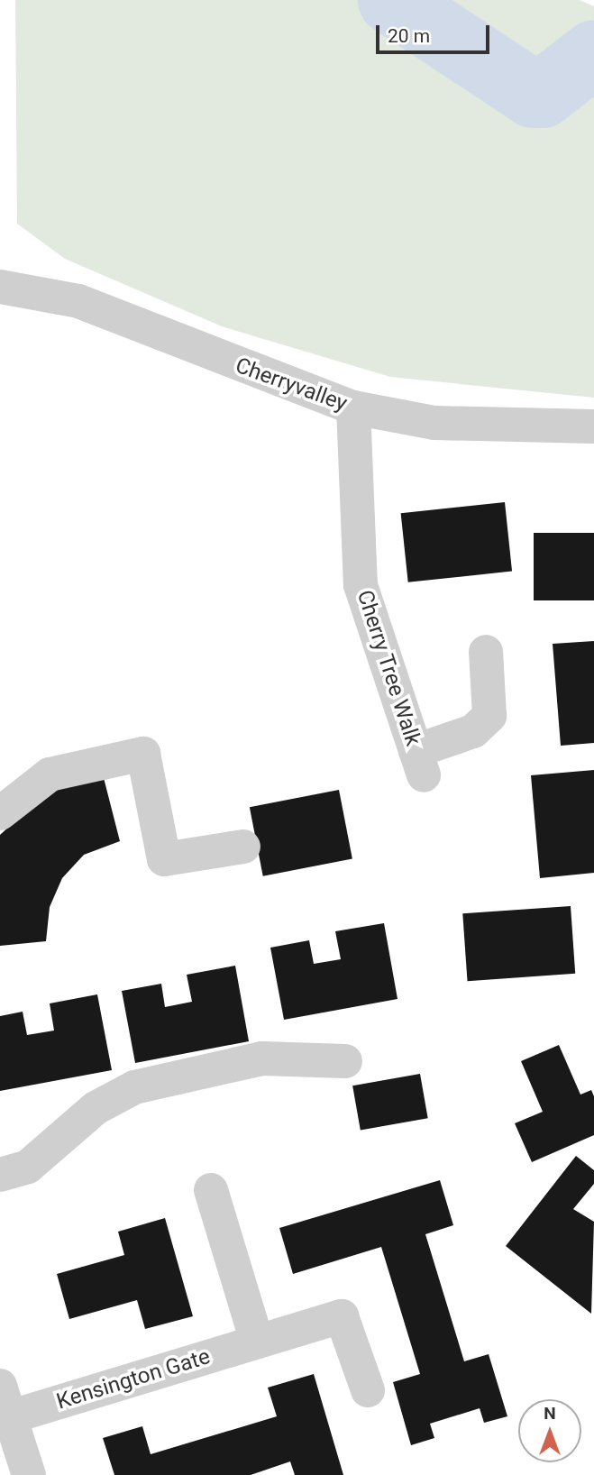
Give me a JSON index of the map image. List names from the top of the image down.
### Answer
{
  "streets": {
    "street": ["Cherryvalley", "Cherry Tree Walk", "Kensington Gate"]
  },
  "crossings": [
    ["Cherryvalley", "Cherry Tree Walk"]
  ],
  "scale_bar": "20 m",
  "north": "top"
}
